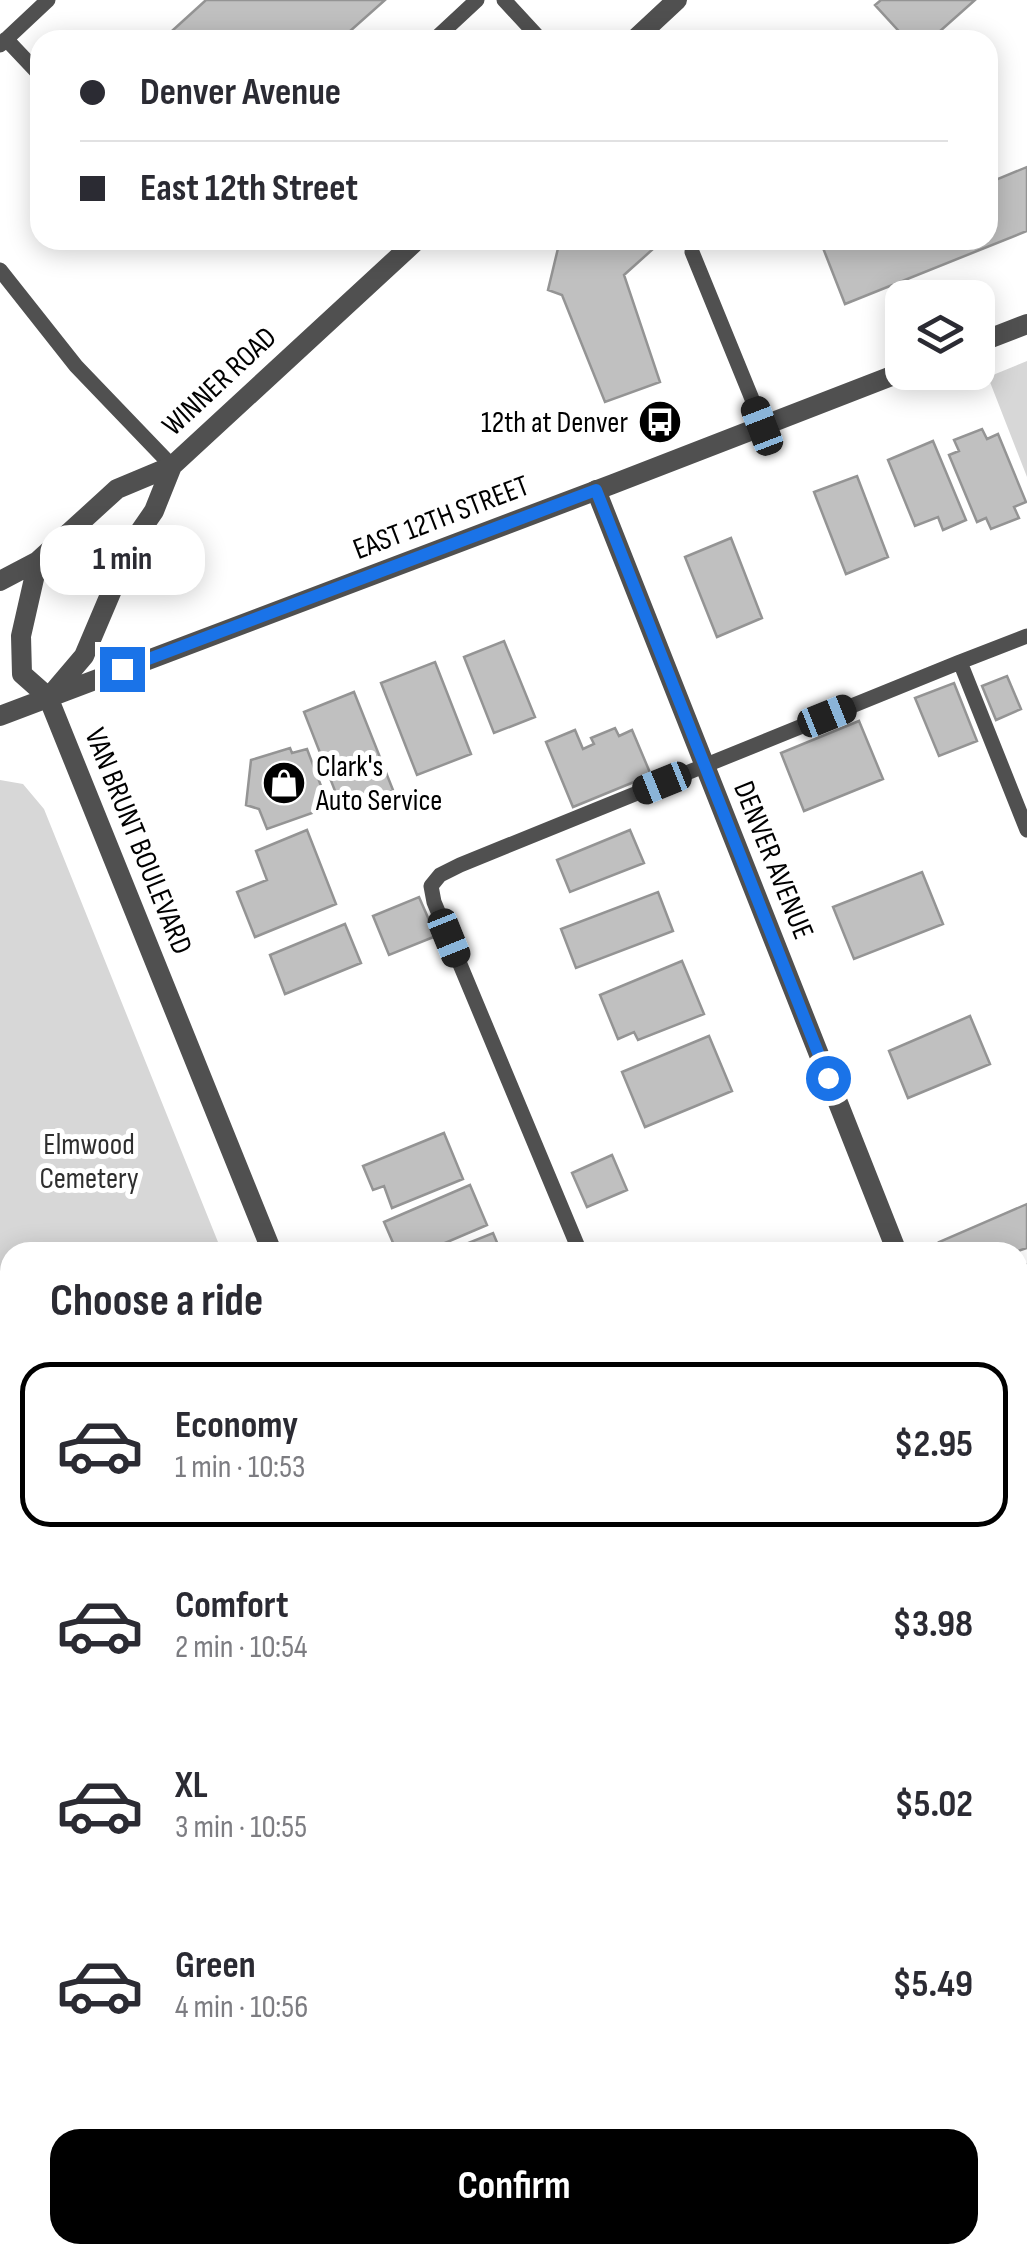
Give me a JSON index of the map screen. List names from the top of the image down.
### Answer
{
  "streets": {
    "street": [
      "WINNER ROAD",
      "EAST 12TH STREET",
      "VAN BRUNT BOULEVARD",
      "DENVER AVENUE"
    ]
  },
  "crossings": [
    ["WINNER ROAD", "VAN BRUNT BOULEVARD"],
    ["EAST 12TH STREET", "VAN BRUNT BOULEVARD"],
    ["EAST 12TH STREET", "DENVER AVENUE"]
  ],
  "parks": ["Elmwood Cemetery"],
  "places": {
    "bus stop": ["12th at Denver"],
    "shop": ["Clark's Auto Service"]
  },
  "page": {
    "banner": ["Denver Avenue", "East 12th Street"],
    "bubble": "1 min",
    "heading": "Choose a ride",
    "list": [
      {
        "name": "Economy",
        "note": "1 min · 10:53",
        "value": "$2.95"
      },
      {
        "name": "Comfort",
        "note": "2 min · 10:54",
        "value": "$3.98"
      },
      {
        "name": "XL",
        "note": "3 min · 10:55",
        "value": "$5.02"
      },
      {
        "name": "Green",
        "note": "4 min · 10:56",
        "value": "$5.49"
      }
    ],
    "buttons": "Confirm"
  }
}
